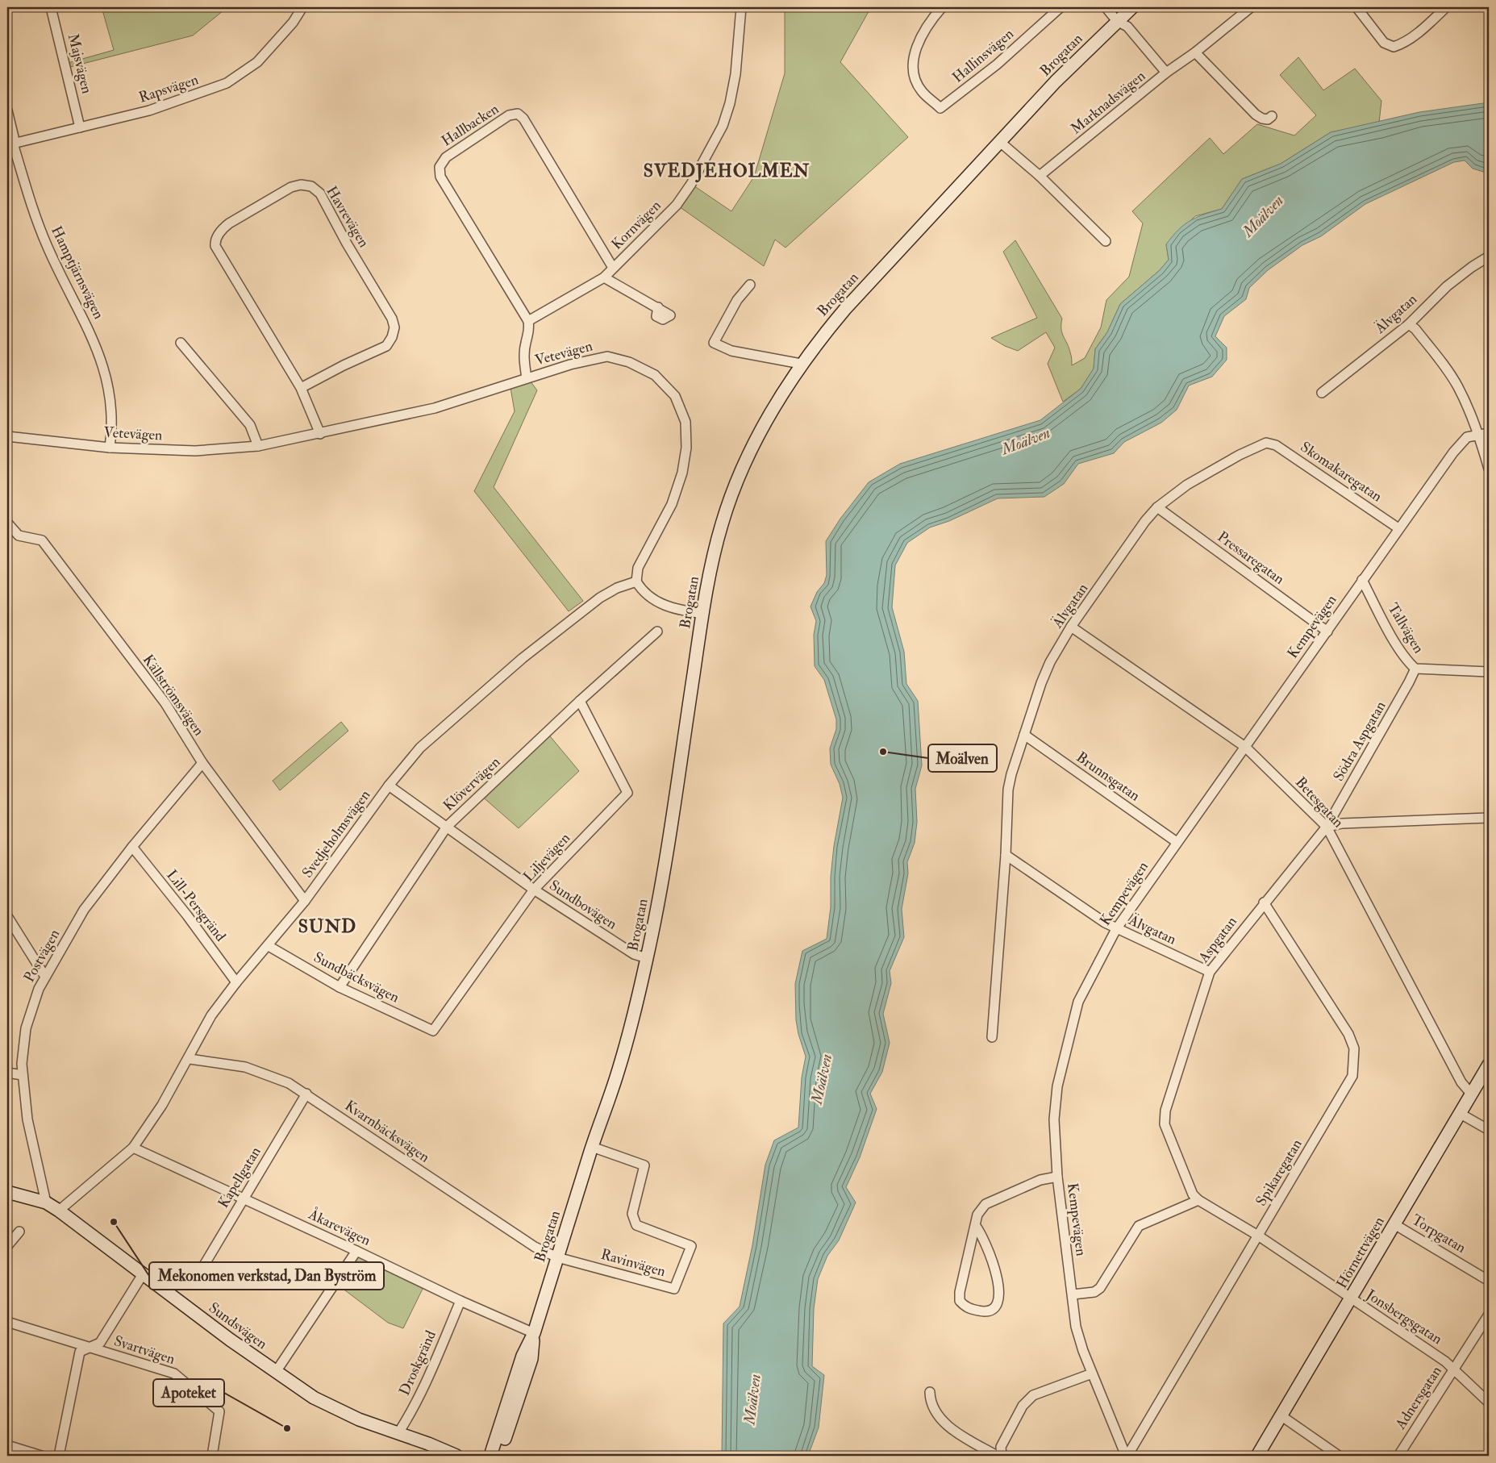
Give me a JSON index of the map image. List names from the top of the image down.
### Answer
{
  "streets": {
    "main road": ["Brogatan", "Hörnettvägen", "Sundsvägen"],
    "street": [
      "Hallinsvägen",
      "Majsvägen",
      "Rapsvägen",
      "Marknadsvägen",
      "Hallbacken",
      "Havrevägen",
      "Kornvägen",
      "Hamptjärnsvägen",
      "Älvgatan",
      "Vetevägen",
      "Skomakaregatan",
      "Pressaregatan",
      "Kempevägen",
      "Tallvägen",
      "Källströmsvägen",
      "Södra Aspgatan",
      "Brunnsgatan",
      "Klövervägen",
      "Betesgatan",
      "Svedjeholmsvägen",
      "Liljevägen",
      "Sundbovägen",
      "Lill-Persgränd",
      "Aspgatan",
      "Postvägen",
      "Sundbäcksvägen",
      "Kvarnbäcksvägen",
      "Spikaregatan",
      "Kapellgatan",
      "Åkarevägen",
      "Torpgatan",
      "Ravinvägen",
      "Jonsbergsgatan",
      "Svartvägen",
      "Droskgränd",
      "Adnersgatan"
    ]
  },
  "crossings": [
    ["Brogatan", "Sundbovägen"],
    ["Brogatan", "Kvarnbäcksvägen"],
    ["Brogatan", "Åkarevägen"],
    ["Brogatan", "Ravinvägen"],
    ["Majsvägen", "Rapsvägen"],
    ["Rapsvägen", "Hamptjärnsvägen"],
    ["Hallbacken", "Kornvägen"],
    ["Havrevägen", "Vetevägen"],
    ["Hamptjärnsvägen", "Vetevägen"],
    ["Älvgatan", "Skomakaregatan"],
    ["Älvgatan", "Pressaregatan"],
    ["Älvgatan", "Kempevägen"],
    ["Älvgatan", "Brunnsgatan"],
    ["Älvgatan", "Betesgatan"],
    ["Älvgatan", "Aspgatan"],
    ["Vetevägen", "Svedjeholmsvägen"],
    ["Skomakaregatan", "Kempevägen"],
    ["Pressaregatan", "Kempevägen"],
    ["Kempevägen", "Tallvägen"],
    ["Kempevägen", "Brunnsgatan"],
    ["Kempevägen", "Betesgatan"],
    ["Kempevägen", "Spikaregatan"],
    ["Tallvägen", "Södra Aspgatan"],
    ["Källströmsvägen", "Svedjeholmsvägen"],
    ["Källströmsvägen", "Postvägen"],
    ["Södra Aspgatan", "Betesgatan"],
    ["Södra Aspgatan", "Aspgatan"],
    ["Klövervägen", "Liljevägen"],
    ["Klövervägen", "Sundbovägen"],
    ["Klövervägen", "Sundbäcksvägen"],
    ["Betesgatan", "Aspgatan"],
    ["Betesgatan", "Hörnettvägen"],
    ["Svedjeholmsvägen", "Sundbovägen"],
    ["Svedjeholmsvägen", "Lill-Persgränd"],
    ["Svedjeholmsvägen", "Sundbäcksvägen"],
    ["Svedjeholmsvägen", "Kvarnbäcksvägen"],
    ["Svedjeholmsvägen", "Åkarevägen"],
    ["Svedjeholmsvägen", "Sundsvägen"],
    ["Liljevägen", "Sundbovägen"],
    ["Liljevägen", "Sundbäcksvägen"],
    ["Lill-Persgränd", "Postvägen"],
    ["Aspgatan", "Spikaregatan"],
    ["Aspgatan", "Jonsbergsgatan"],
    ["Postvägen", "Sundsvägen"],
    ["Kvarnbäcksvägen", "Kapellgatan"],
    ["Kvarnbäcksvägen", "Ravinvägen"],
    ["Spikaregatan", "Jonsbergsgatan"],
    ["Kapellgatan", "Åkarevägen"],
    ["Åkarevägen", "Droskgränd"],
    ["Torpgatan", "Hörnettvägen"],
    ["Hörnettvägen", "Jonsbergsgatan"],
    ["Jonsbergsgatan", "Adnersgatan"],
    ["Sundsvägen", "Droskgränd"]
  ],
  "districts": ["SVEDJEHOLMEN", "SUND"],
  "water": ["Moälven"],
  "places": ["Moälven", "Mekonomen verkstad, Dan Byström", "Apoteket"]
}
